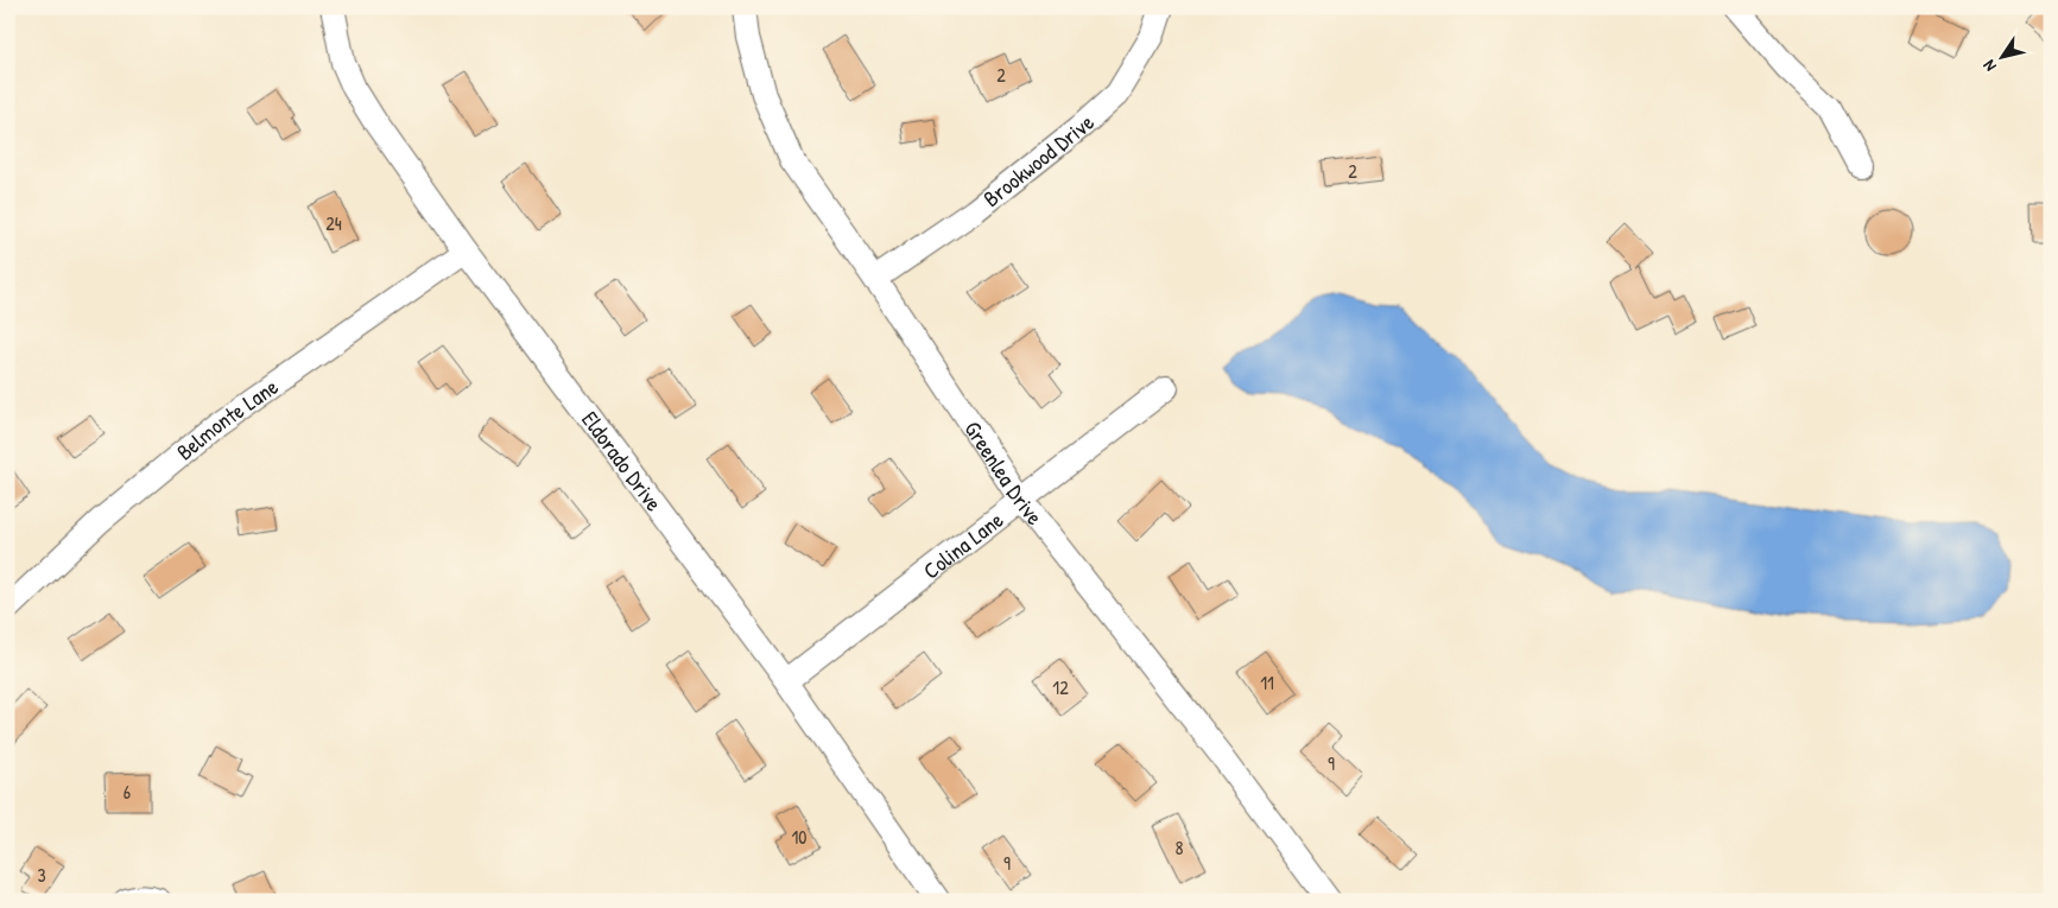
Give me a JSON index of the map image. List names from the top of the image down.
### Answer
{
  "streets": {
    "street": [
      "Brookwood Drive",
      "Belmonte Lane",
      "Eldorado Drive",
      "Greenlea Drive",
      "Colina Lane"
    ]
  },
  "crossings": [
    ["Brookwood Drive", "Greenlea Drive"],
    ["Belmonte Lane", "Eldorado Drive"],
    ["Eldorado Drive", "Colina Lane"],
    ["Greenlea Drive", "Colina Lane"]
  ],
  "house_numbers": [
    "2",
    "2",
    "24",
    "11",
    "12",
    "9",
    "6",
    "10",
    "8",
    "9",
    "3"
  ],
  "north": "bottom left"
}
